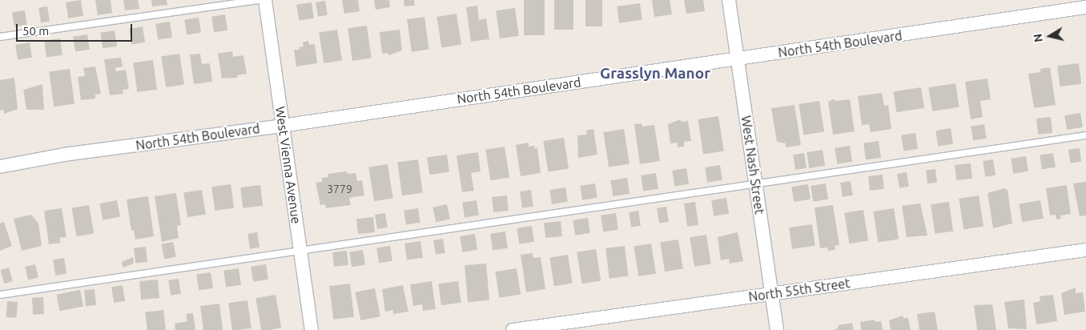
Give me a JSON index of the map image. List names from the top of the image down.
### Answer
{
  "streets": {
    "street": [
      "North 54th Boulevard",
      "West Vienna Avenue",
      "West Nash Street",
      "North 55th Street"
    ]
  },
  "crossings": [
    ["North 54th Boulevard", "West Vienna Avenue"],
    ["North 54th Boulevard", "West Nash Street"],
    ["West Nash Street", "North 55th Street"]
  ],
  "districts": ["Grasslyn Manor"],
  "house_numbers": ["3779"],
  "scale_bar": "50 m",
  "north": "left"
}
